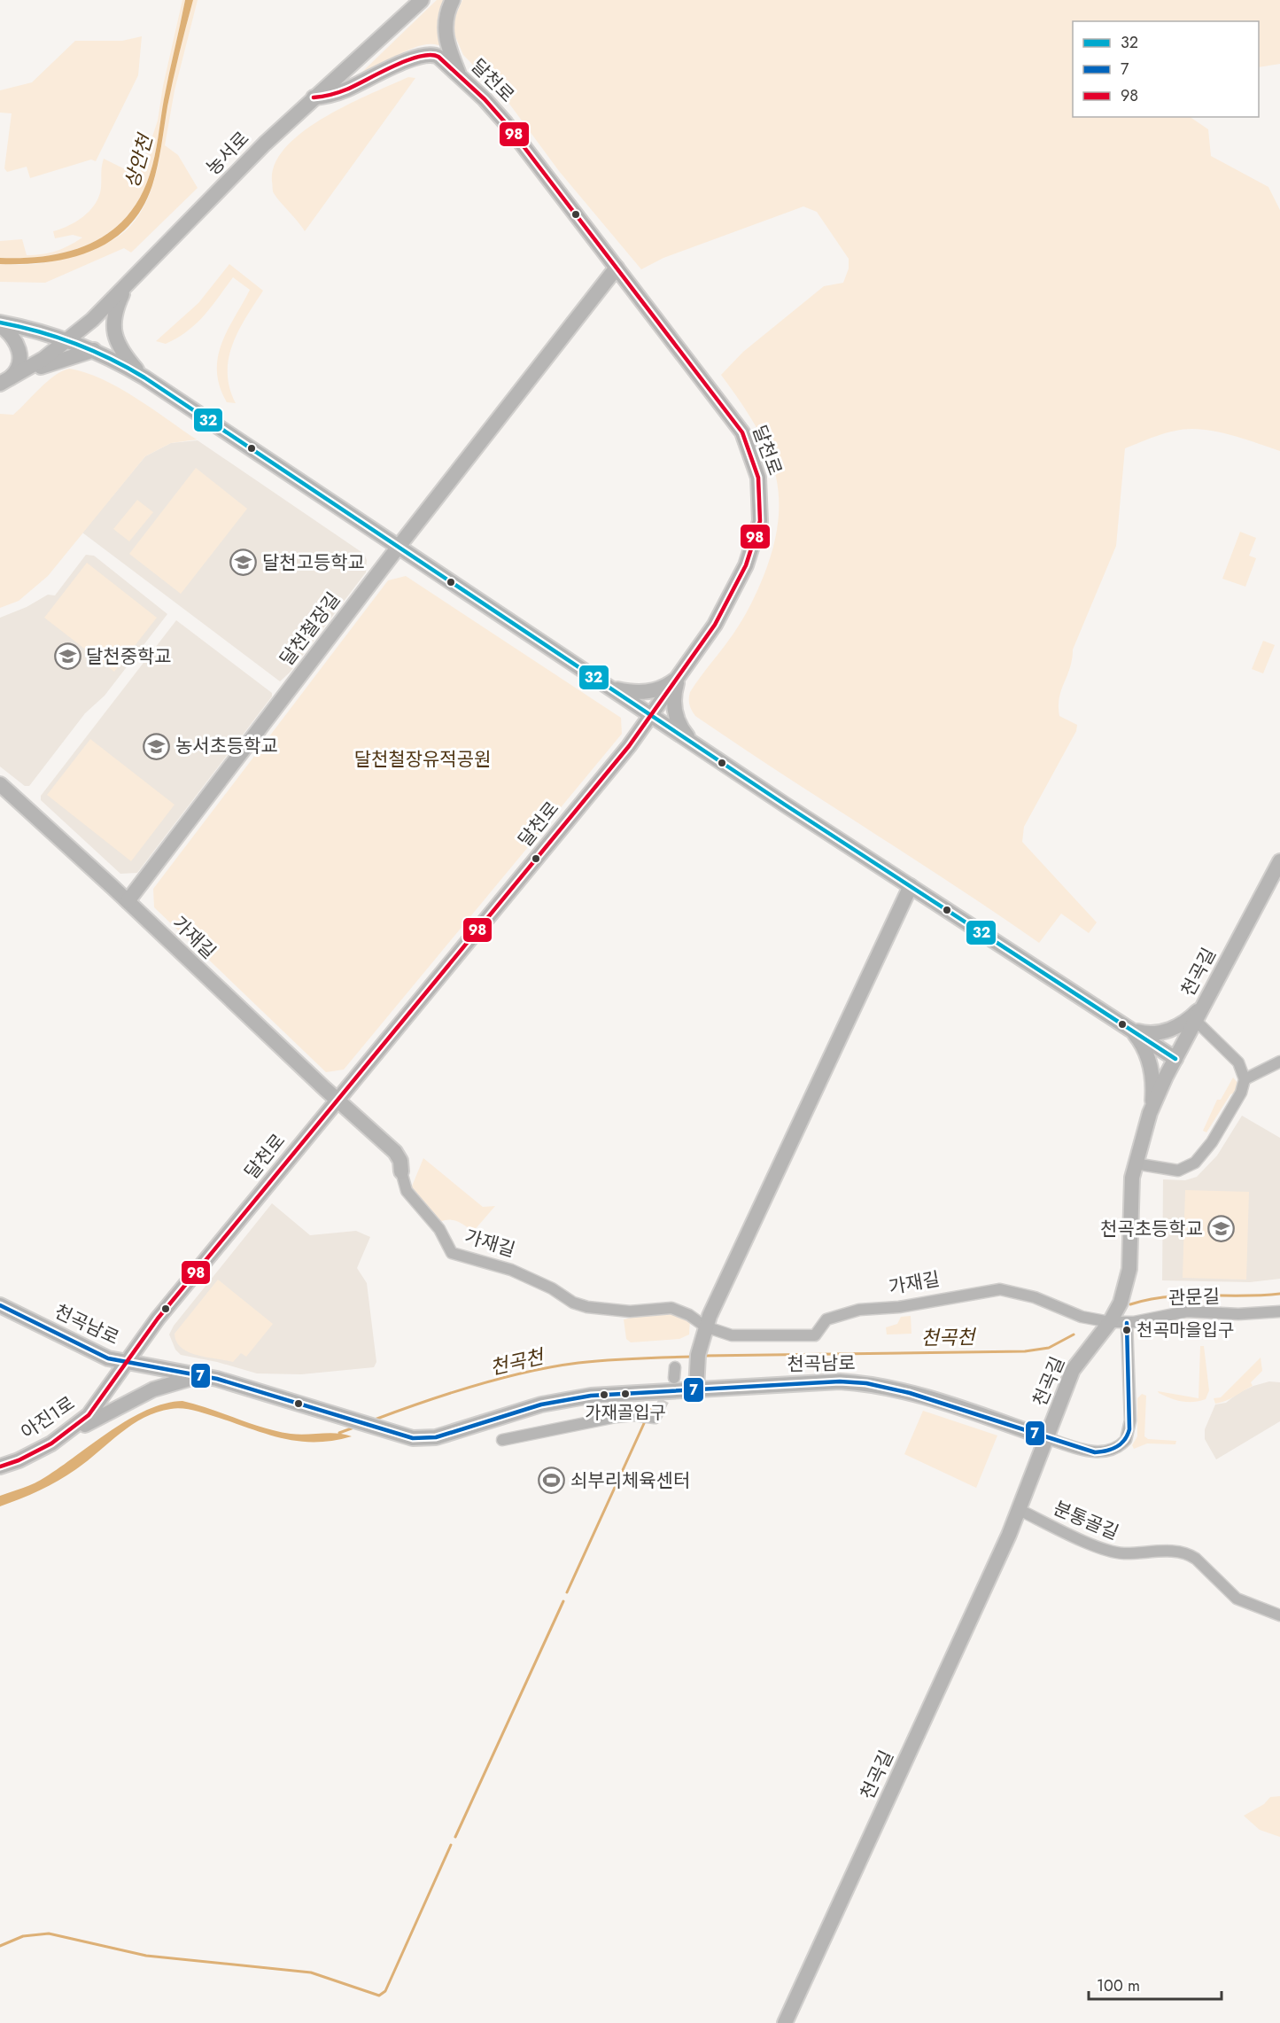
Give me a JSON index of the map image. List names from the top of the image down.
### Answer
{
  "streets": {
    "street": [
      "달천로",
      "농서로",
      "달천철장길",
      "가재길",
      "천곡길",
      "관문길",
      "천곡남로",
      "아진1로",
      "분통골길"
    ]
  },
  "crossings": [
    ["달천로", "농서로"],
    ["달천로", "가재길"],
    ["달천로", "천곡남로"],
    ["달천로", "아진1로"],
    ["달천철장길", "가재길"],
    ["가재길", "천곡길"],
    ["가재길", "관문길"],
    ["천곡길", "관문길"],
    ["천곡길", "천곡남로"],
    ["천곡길", "분통골길"],
    ["관문길", "천곡남로"],
    ["천곡남로", "아진1로"]
  ],
  "water": ["상안천", "천곡천"],
  "parks": ["달천철장유적공원"],
  "places": {
    "school or university": [
      "달천고등학교",
      "달천중학교",
      "농서초등학교",
      "천곡초등학교"
    ],
    "other": ["천곡마을입구", "가재골입구"],
    "sports": ["쇠부리체육센터"]
  },
  "lines": ["transit line 98", "transit line 32", "transit line 7"],
  "legend": ["32", "7", "98"],
  "scale_bar": "100 m"
}
